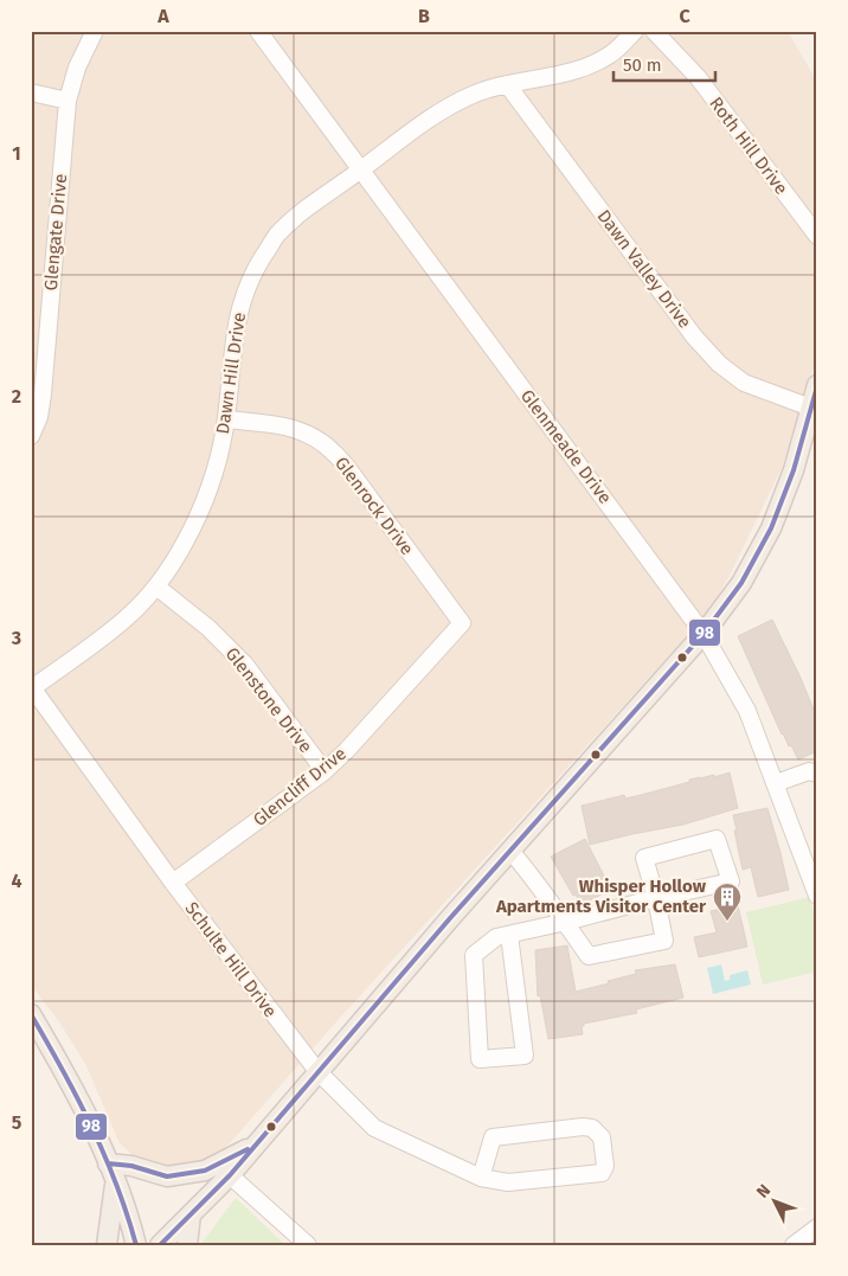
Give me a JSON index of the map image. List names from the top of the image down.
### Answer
{
  "streets": {
    "street": [
      "Roth Hill Drive",
      "Glengate Drive",
      "Dawn Valley Drive",
      "Dawn Hill Drive",
      "Glenmeade Drive",
      "Glenrock Drive",
      "Glenstone Drive",
      "Glencliff Drive",
      "Schulte Hill Drive"
    ]
  },
  "crossings": [
    ["Dawn Valley Drive", "Dawn Hill Drive"],
    ["Dawn Hill Drive", "Glenmeade Drive"],
    ["Dawn Hill Drive", "Glenrock Drive"],
    ["Dawn Hill Drive", "Glenstone Drive"],
    ["Dawn Hill Drive", "Schulte Hill Drive"],
    ["Glenrock Drive", "Glencliff Drive"],
    ["Glenstone Drive", "Glencliff Drive"],
    ["Glencliff Drive", "Schulte Hill Drive"]
  ],
  "places": {
    "building": ["Whisper Hollow Apartments Visitor Center"]
  },
  "lines": ["transit line 98"],
  "scale_bar": "50 m",
  "north": "top left",
  "grid": {
    "columns": ["A", "B", "C"],
    "rows": [
      "1",
      "2",
      "3",
      "4",
      "5"
    ]
  }
}
